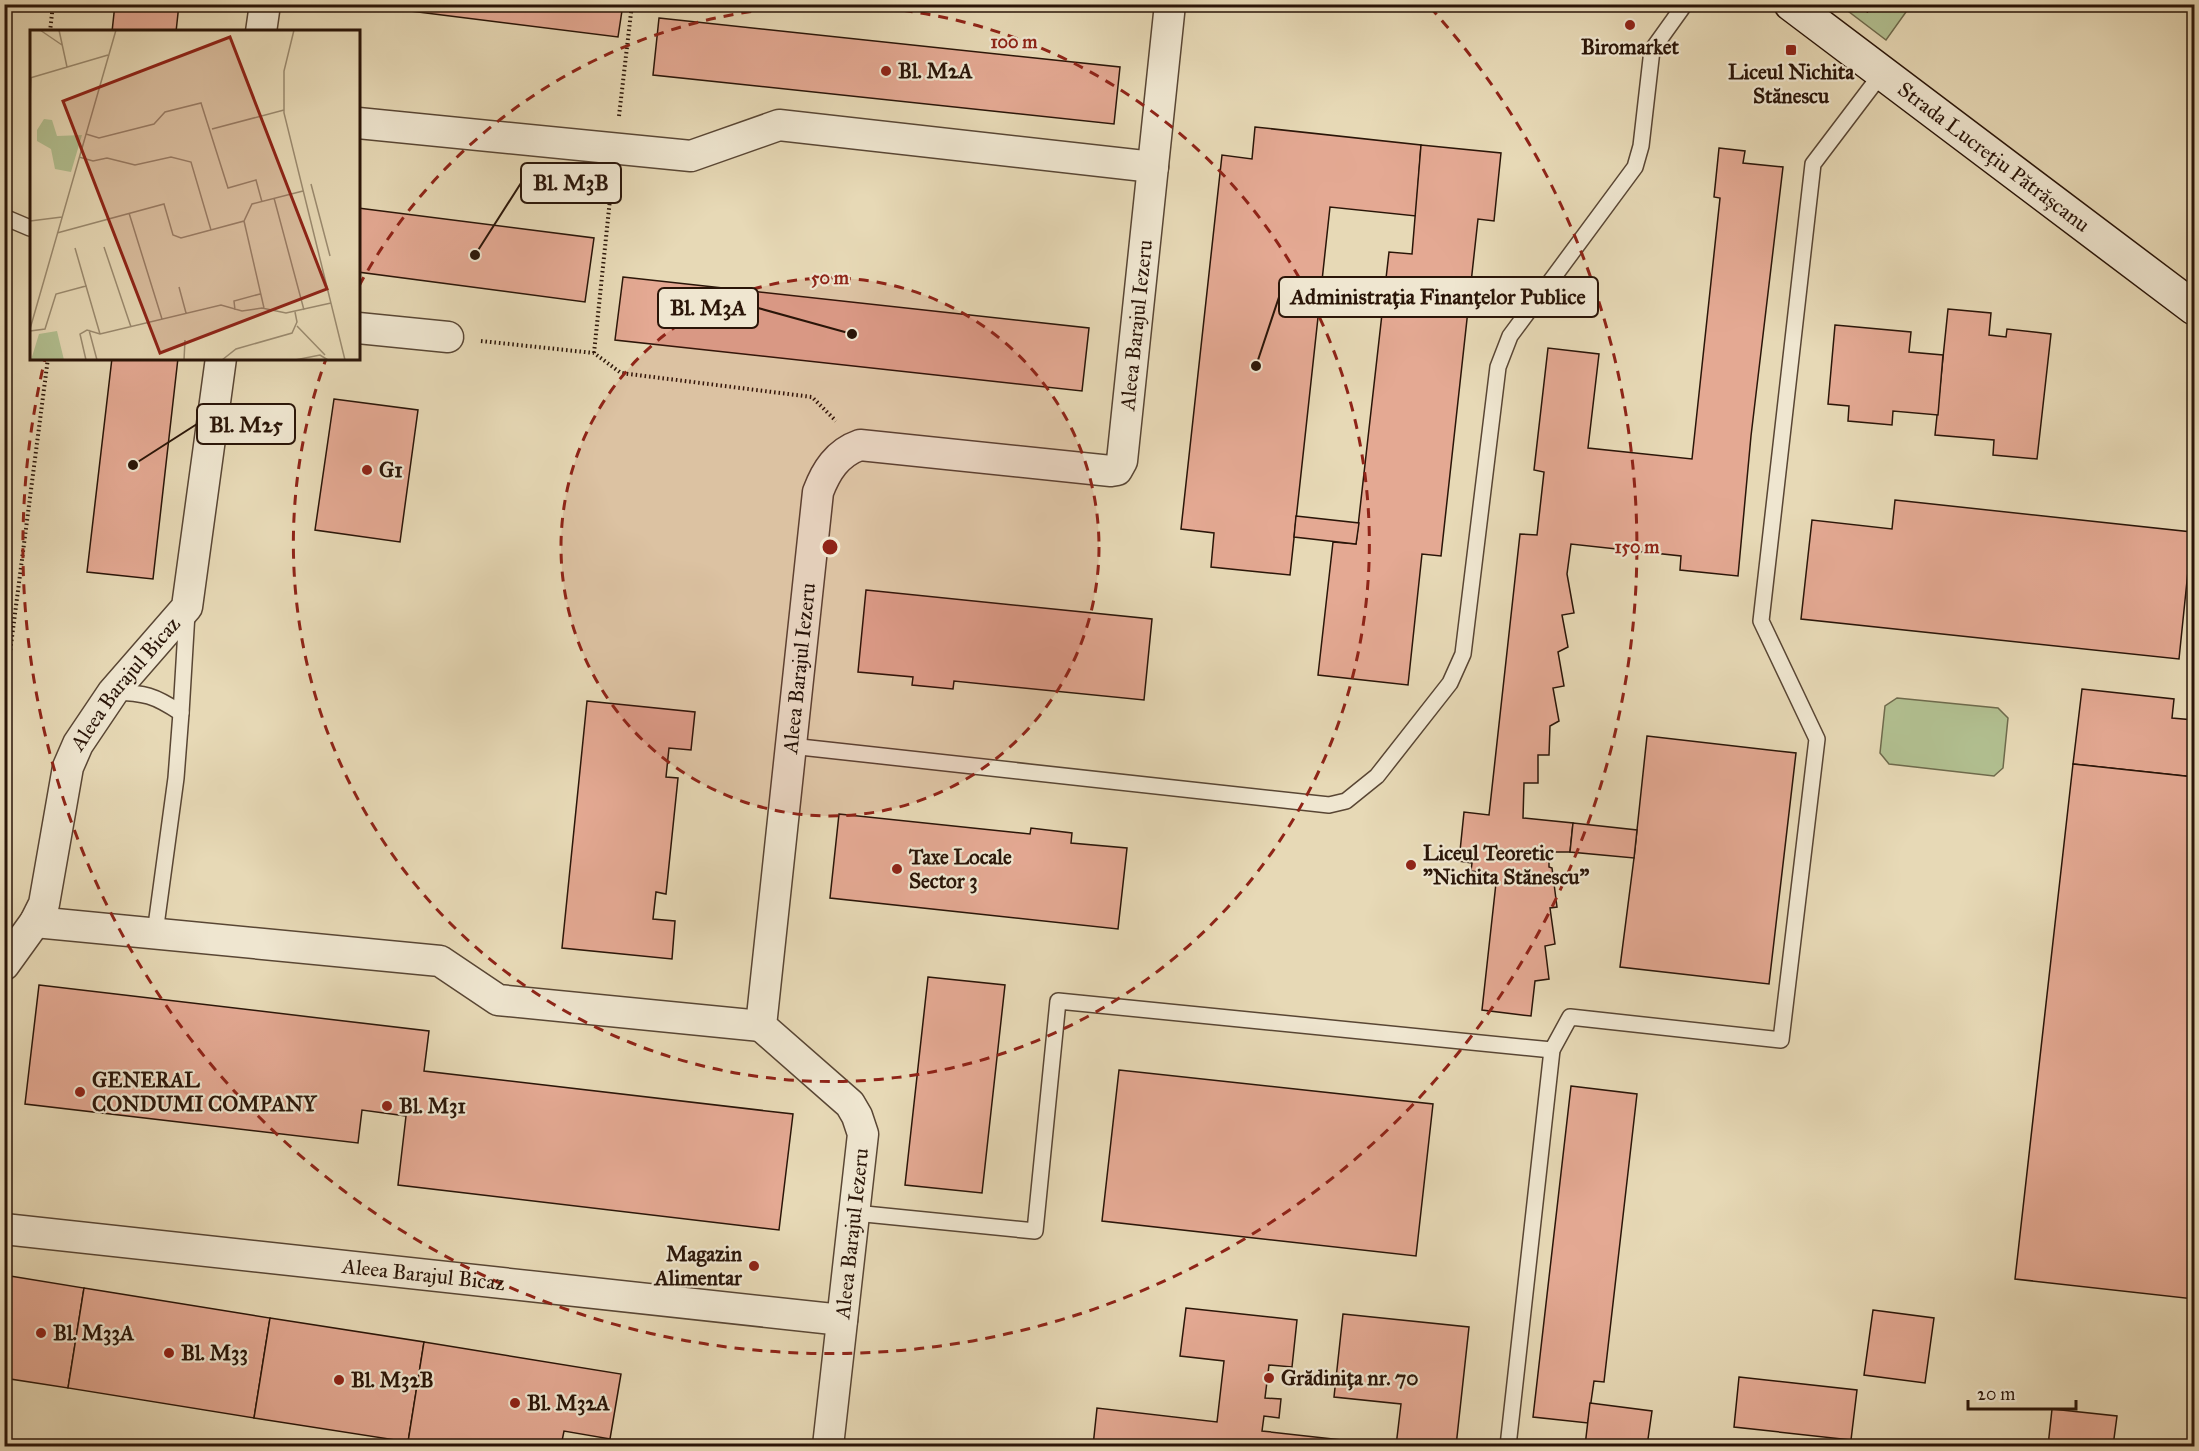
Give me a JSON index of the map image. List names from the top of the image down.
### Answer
{
  "streets": {
    "main road": ["Strada Lucrețiu Pătrășcanu"],
    "street": ["Aleea Barajul Iezeru", "Aleea Barajul Bicaz"]
  },
  "crossings": [
    ["Aleea Barajul Iezeru", "Aleea Barajul Bicaz"]
  ],
  "places": {
    "other": [
      "Biromarket",
      "Bl. M2A",
      "Bl. M3B",
      "Bl. M3A",
      "Administrația Finanțelor Publice",
      "Bl. M25",
      "G1",
      "Liceul Teoretic \"Nichita Stănescu\"",
      "Taxe Locale Sector 3",
      "GENERAL CONDUMI COMPANY",
      "Bl. M31",
      "Magazin Alimentar",
      "Bl. M33A",
      "Bl. M33",
      "Grădiniţa nr. 70",
      "Bl. M32B",
      "Bl. M32A"
    ],
    "transit": ["Liceul Nichita Stănescu"]
  },
  "scale_bar": "20 m",
  "rings": ["100 m", "50 m", "150 m"]
}
